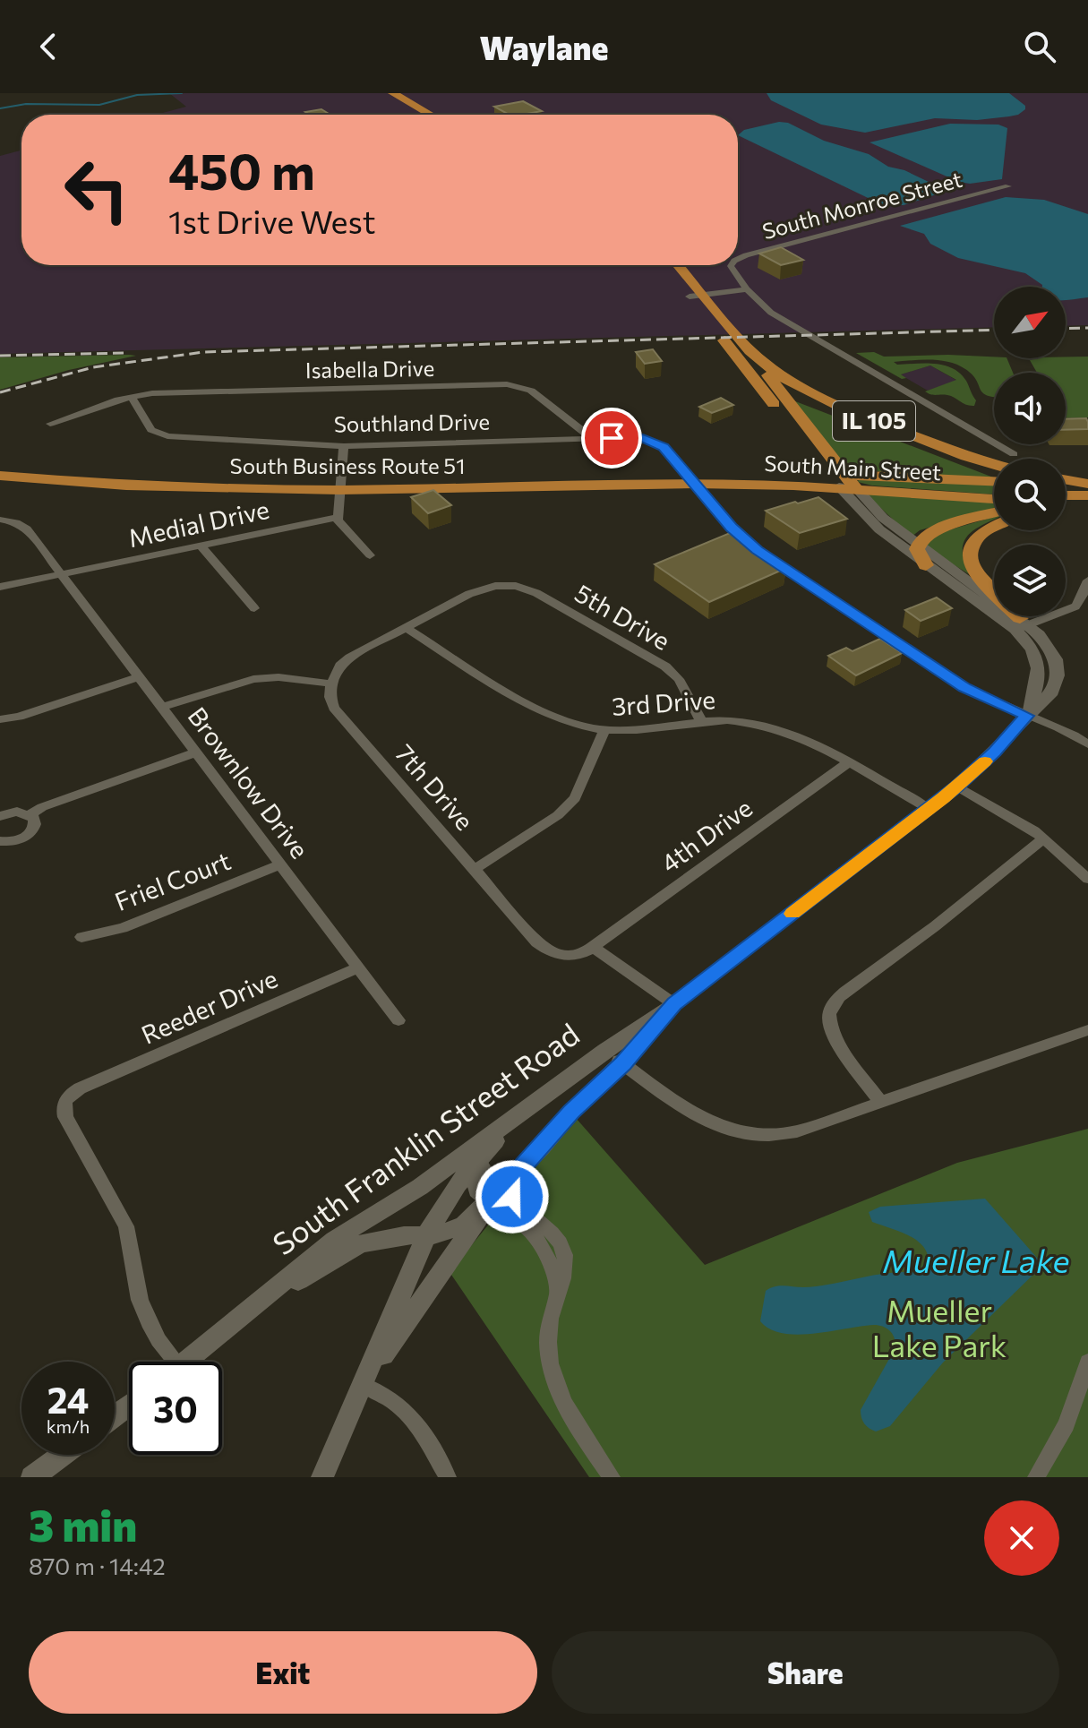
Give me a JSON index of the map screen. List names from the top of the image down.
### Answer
{
  "streets": {
    "main road": ["IL 105", "South Business Route 51", "South Main Street"],
    "street": [
      "South Monroe Street",
      "Isabella Drive",
      "Southland Drive",
      "Medial Drive",
      "5th Drive",
      "3rd Drive",
      "Brownlow Drive",
      "7th Drive",
      "4th Drive",
      "Friel Court",
      "Reeder Drive",
      "South Franklin Street Road"
    ]
  },
  "crossings": [
    ["Isabella Drive", "Southland Drive"],
    ["Southland Drive", "South Business Route 51"],
    ["Southland Drive", "South Main Street"],
    ["Southland Drive", "South Franklin Street Road"],
    ["South Business Route 51", "South Main Street"],
    ["South Main Street", "South Franklin Street Road"],
    ["Medial Drive", "Brownlow Drive"],
    ["5th Drive", "3rd Drive"],
    ["3rd Drive", "4th Drive"],
    ["3rd Drive", "South Franklin Street Road"],
    ["Brownlow Drive", "Friel Court"],
    ["Brownlow Drive", "Reeder Drive"],
    ["7th Drive", "4th Drive"]
  ],
  "water": ["Mueller Lake"],
  "parks": ["Mueller Lake Park"],
  "north": "top right",
  "page": {
    "header": "Waylane",
    "turn": ["450 m", "1st Drive West"],
    "speed": "24 km/h",
    "limit": "30",
    "heading": ["3 min", "870 m · 14:42"],
    "buttons": ["Exit", "Share"]
  }
}
